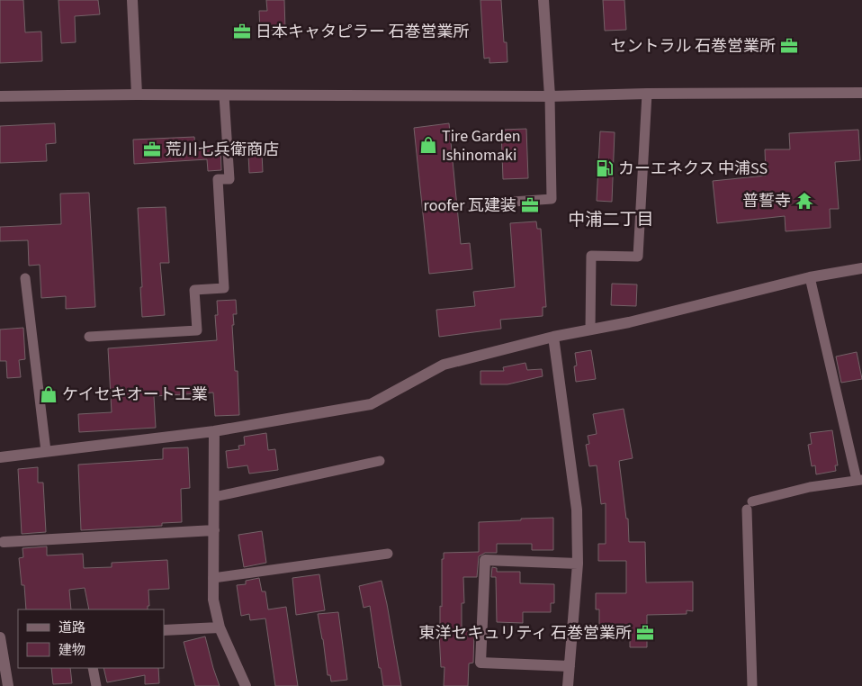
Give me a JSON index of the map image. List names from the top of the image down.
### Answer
{
  "districts": ["中浦二丁目"],
  "places": {
    "office": [
      "日本キャタピラー 石巻営業所",
      "セントラル 石巻営業所",
      "荒川七兵衛商店",
      "roofer 瓦建装",
      "東洋セキュリティ 石巻営業所"
    ],
    "shop": ["Tire Garden Ishinomaki", "ケイセキオート工業"],
    "fuel station": ["カーエネクス 中浦SS"],
    "temple": ["普誓寺"]
  },
  "legend": ["道路", "建物"]
}
